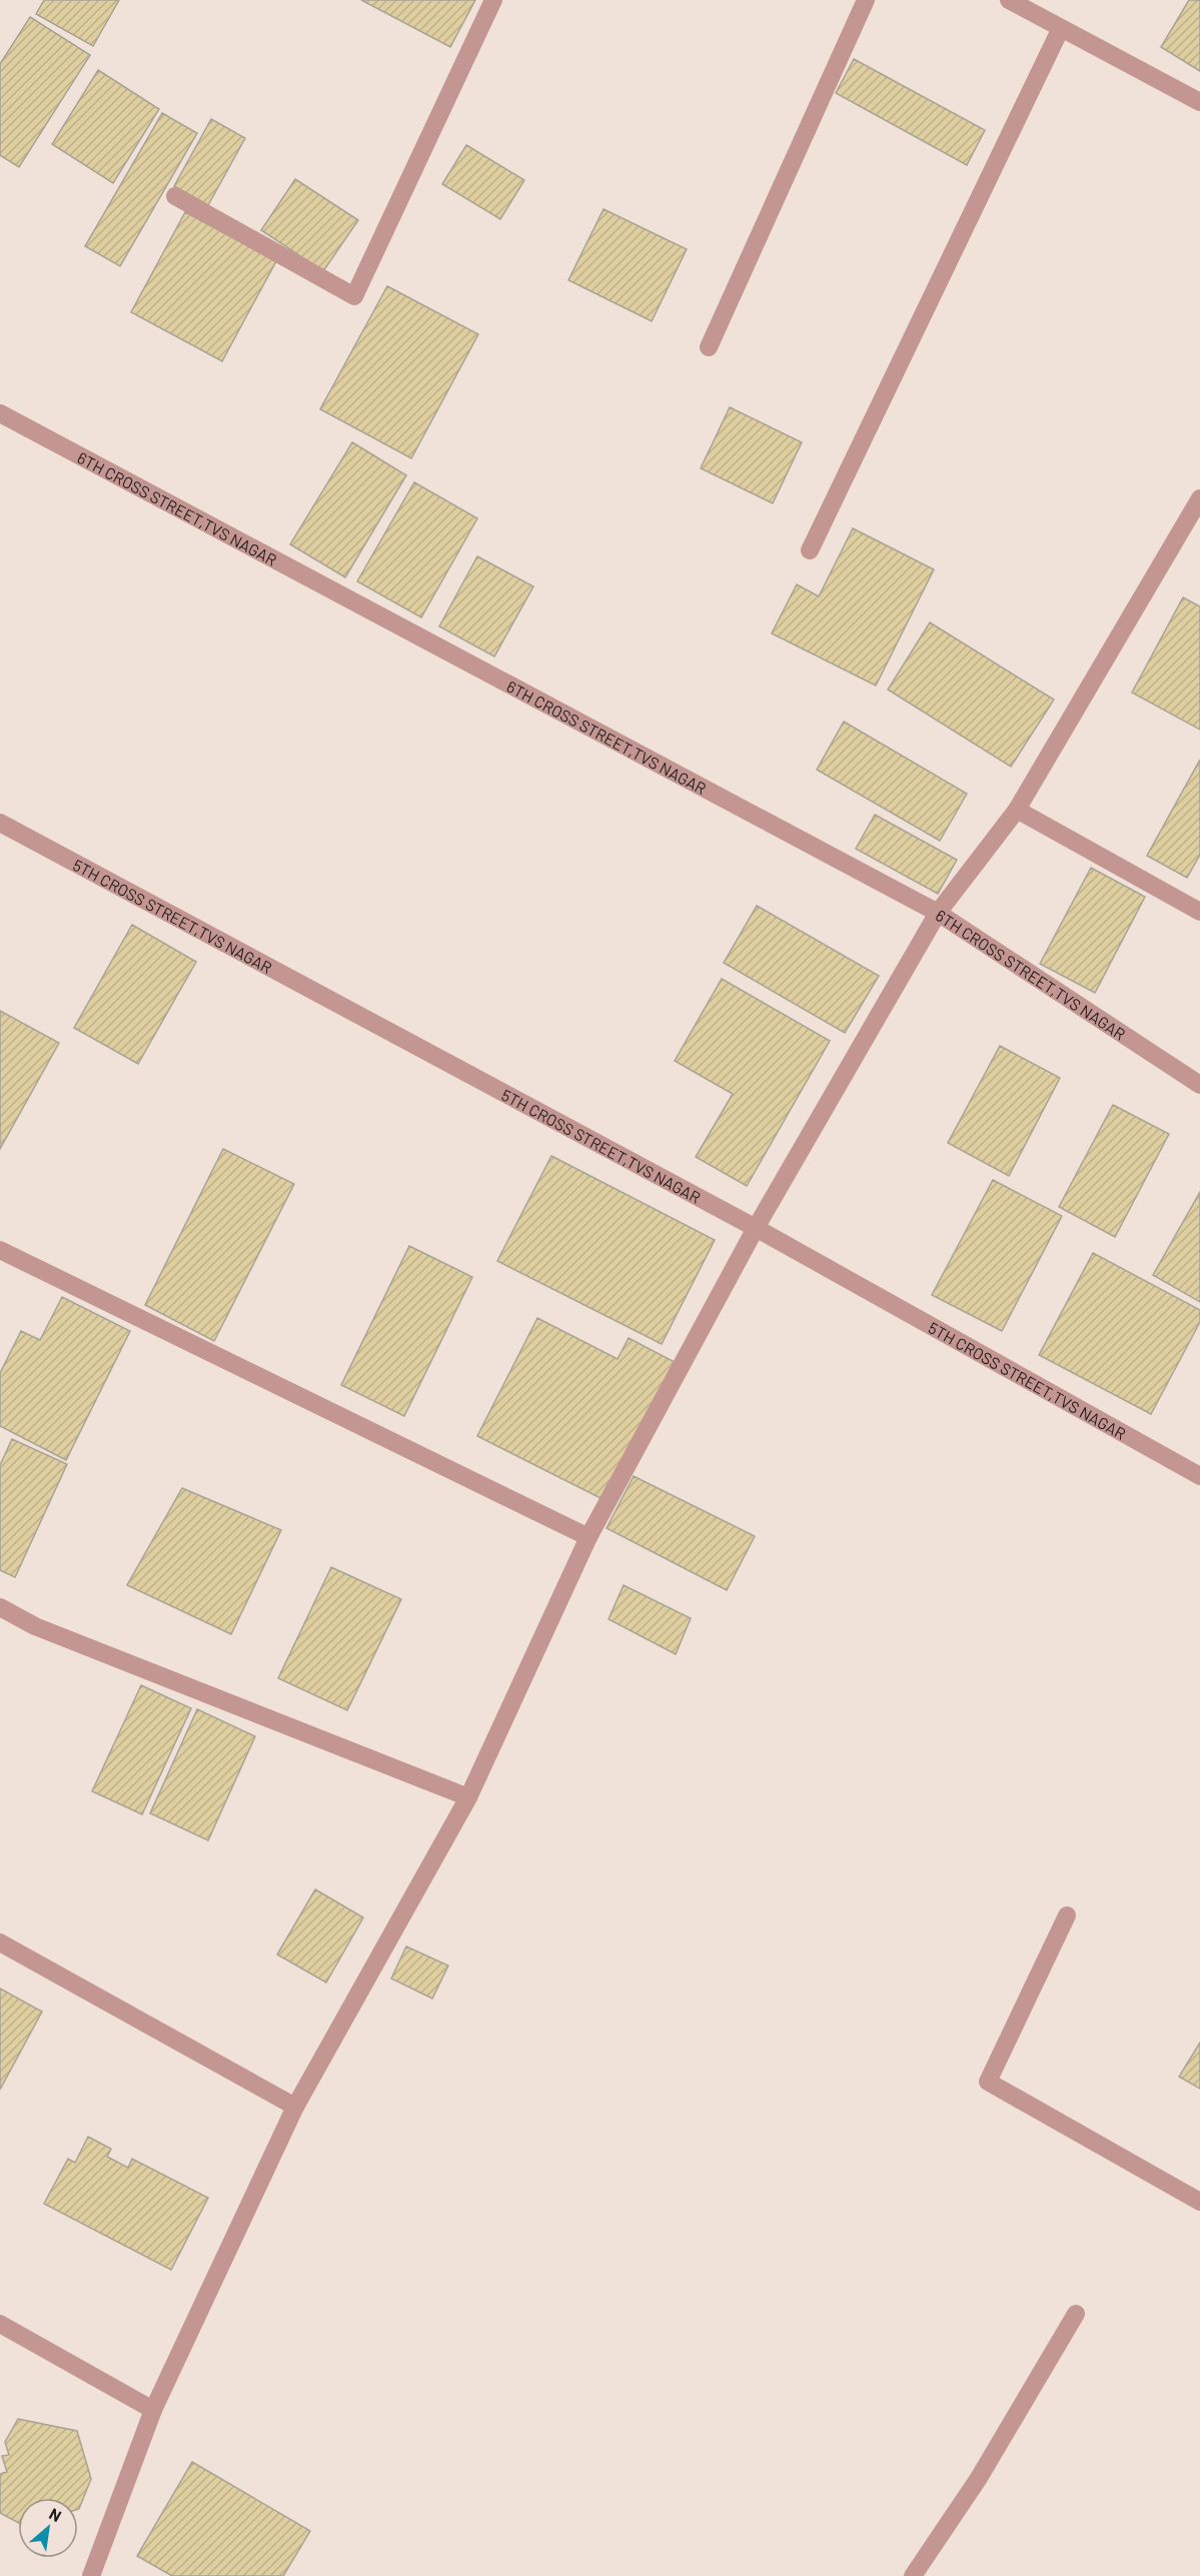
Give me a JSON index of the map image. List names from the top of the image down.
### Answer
{
  "streets": {
    "street": ["6TH CROSS STREET,TVS NAGAR", "5TH CROSS STREET,TVS NAGAR"]
  },
  "north": "top right"
}
